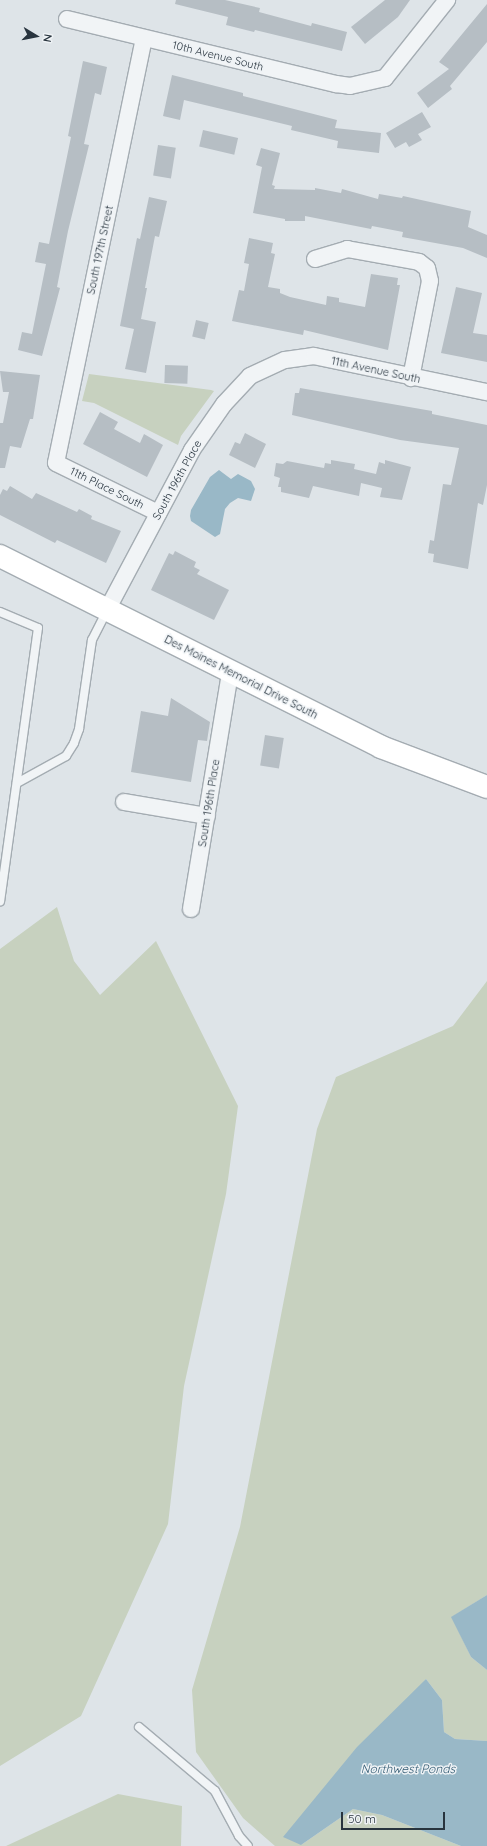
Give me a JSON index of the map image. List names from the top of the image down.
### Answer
{
  "streets": {
    "main road": ["Des Moines Memorial Drive South"],
    "street": [
      "10th Avenue South",
      "South 197th Street",
      "11th Avenue South",
      "South 196th Place",
      "11th Place South"
    ]
  },
  "crossings": [
    ["10th Avenue South", "South 197th Street"],
    ["South 197th Street", "11th Place South"],
    ["11th Avenue South", "South 196th Place"],
    ["South 196th Place", "11th Place South"],
    ["South 196th Place", "Des Moines Memorial Drive South"]
  ],
  "water": ["Northwest Ponds"],
  "scale_bar": "50 m",
  "north": "right"
}
